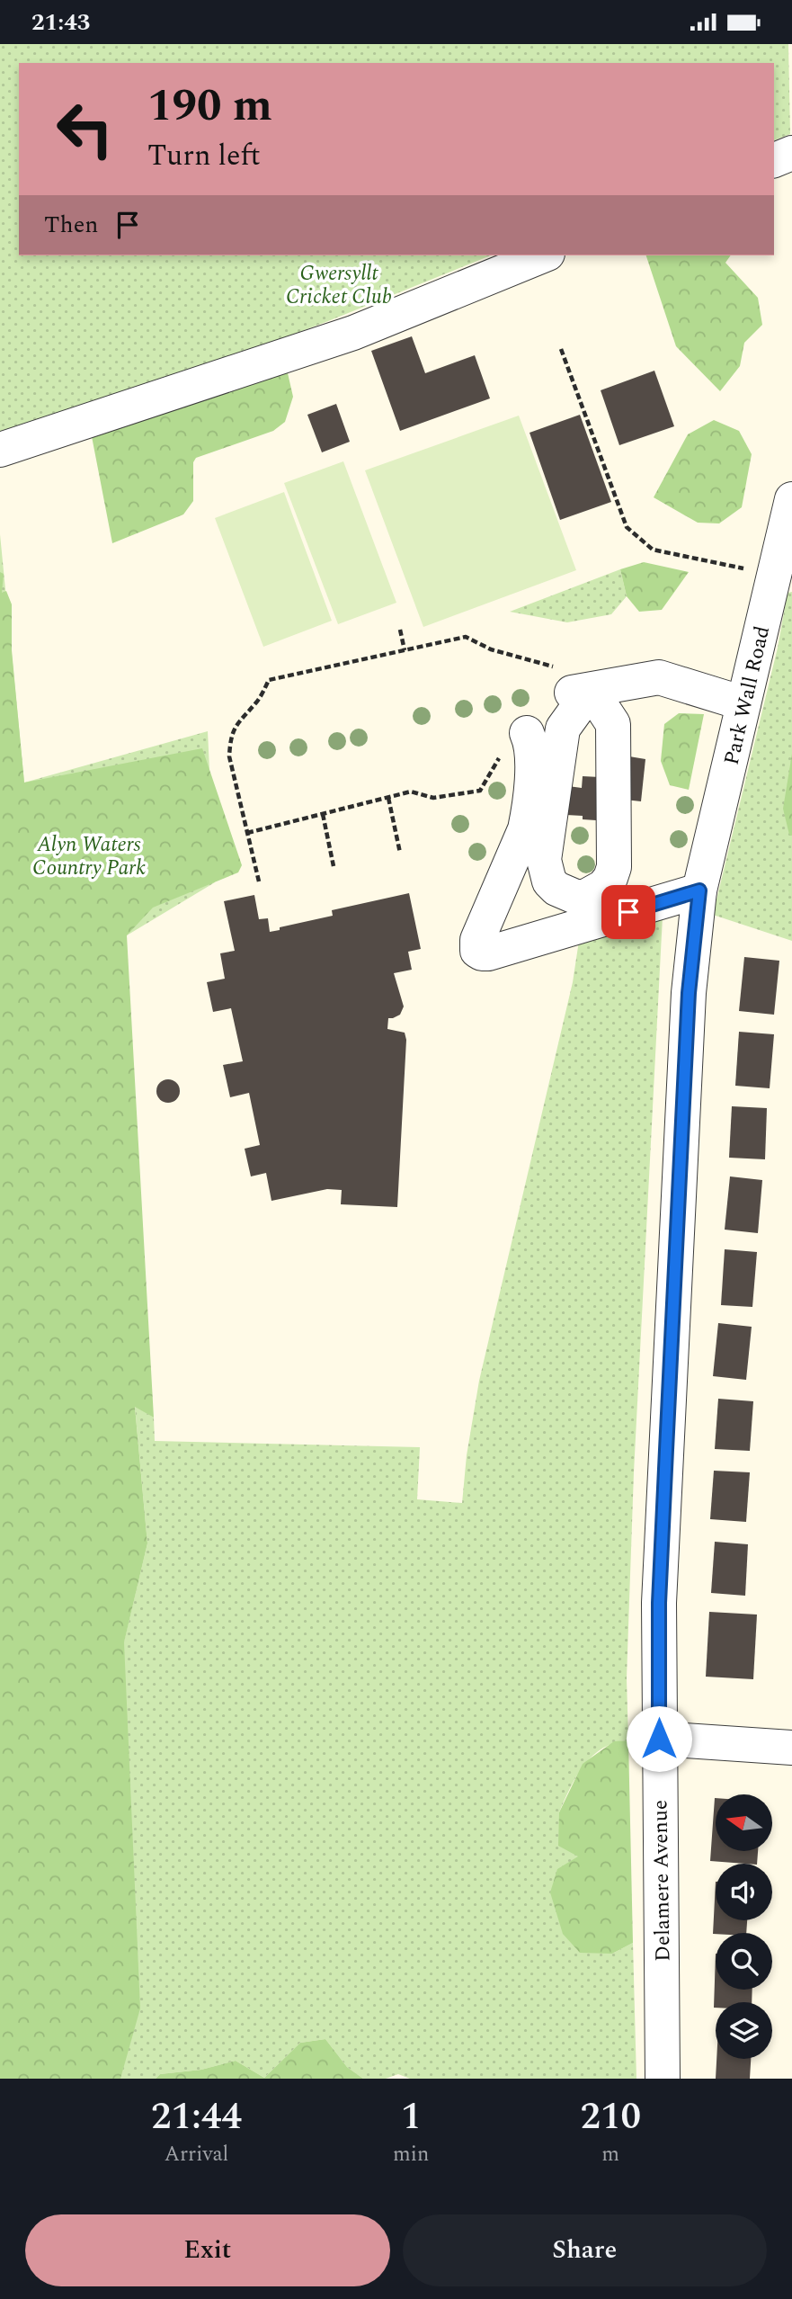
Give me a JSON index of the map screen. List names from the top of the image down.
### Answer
{
  "streets": {
    "street": ["Park Wall Road", "Delamere Avenue"]
  },
  "crossings": [
    ["Park Wall Road", "Delamere Avenue"]
  ],
  "parks": ["Gwersyllt Cricket Club", "Alyn Waters Country Park"],
  "north": "left",
  "page": {
    "status": "21:43",
    "turn": ["190 m", "Turn left"],
    "then": "Then",
    "eta": [
      "21:44",
      "Arrival",
      "1",
      "min",
      "210",
      "m"
    ],
    "buttons": ["Exit", "Share"]
  }
}
